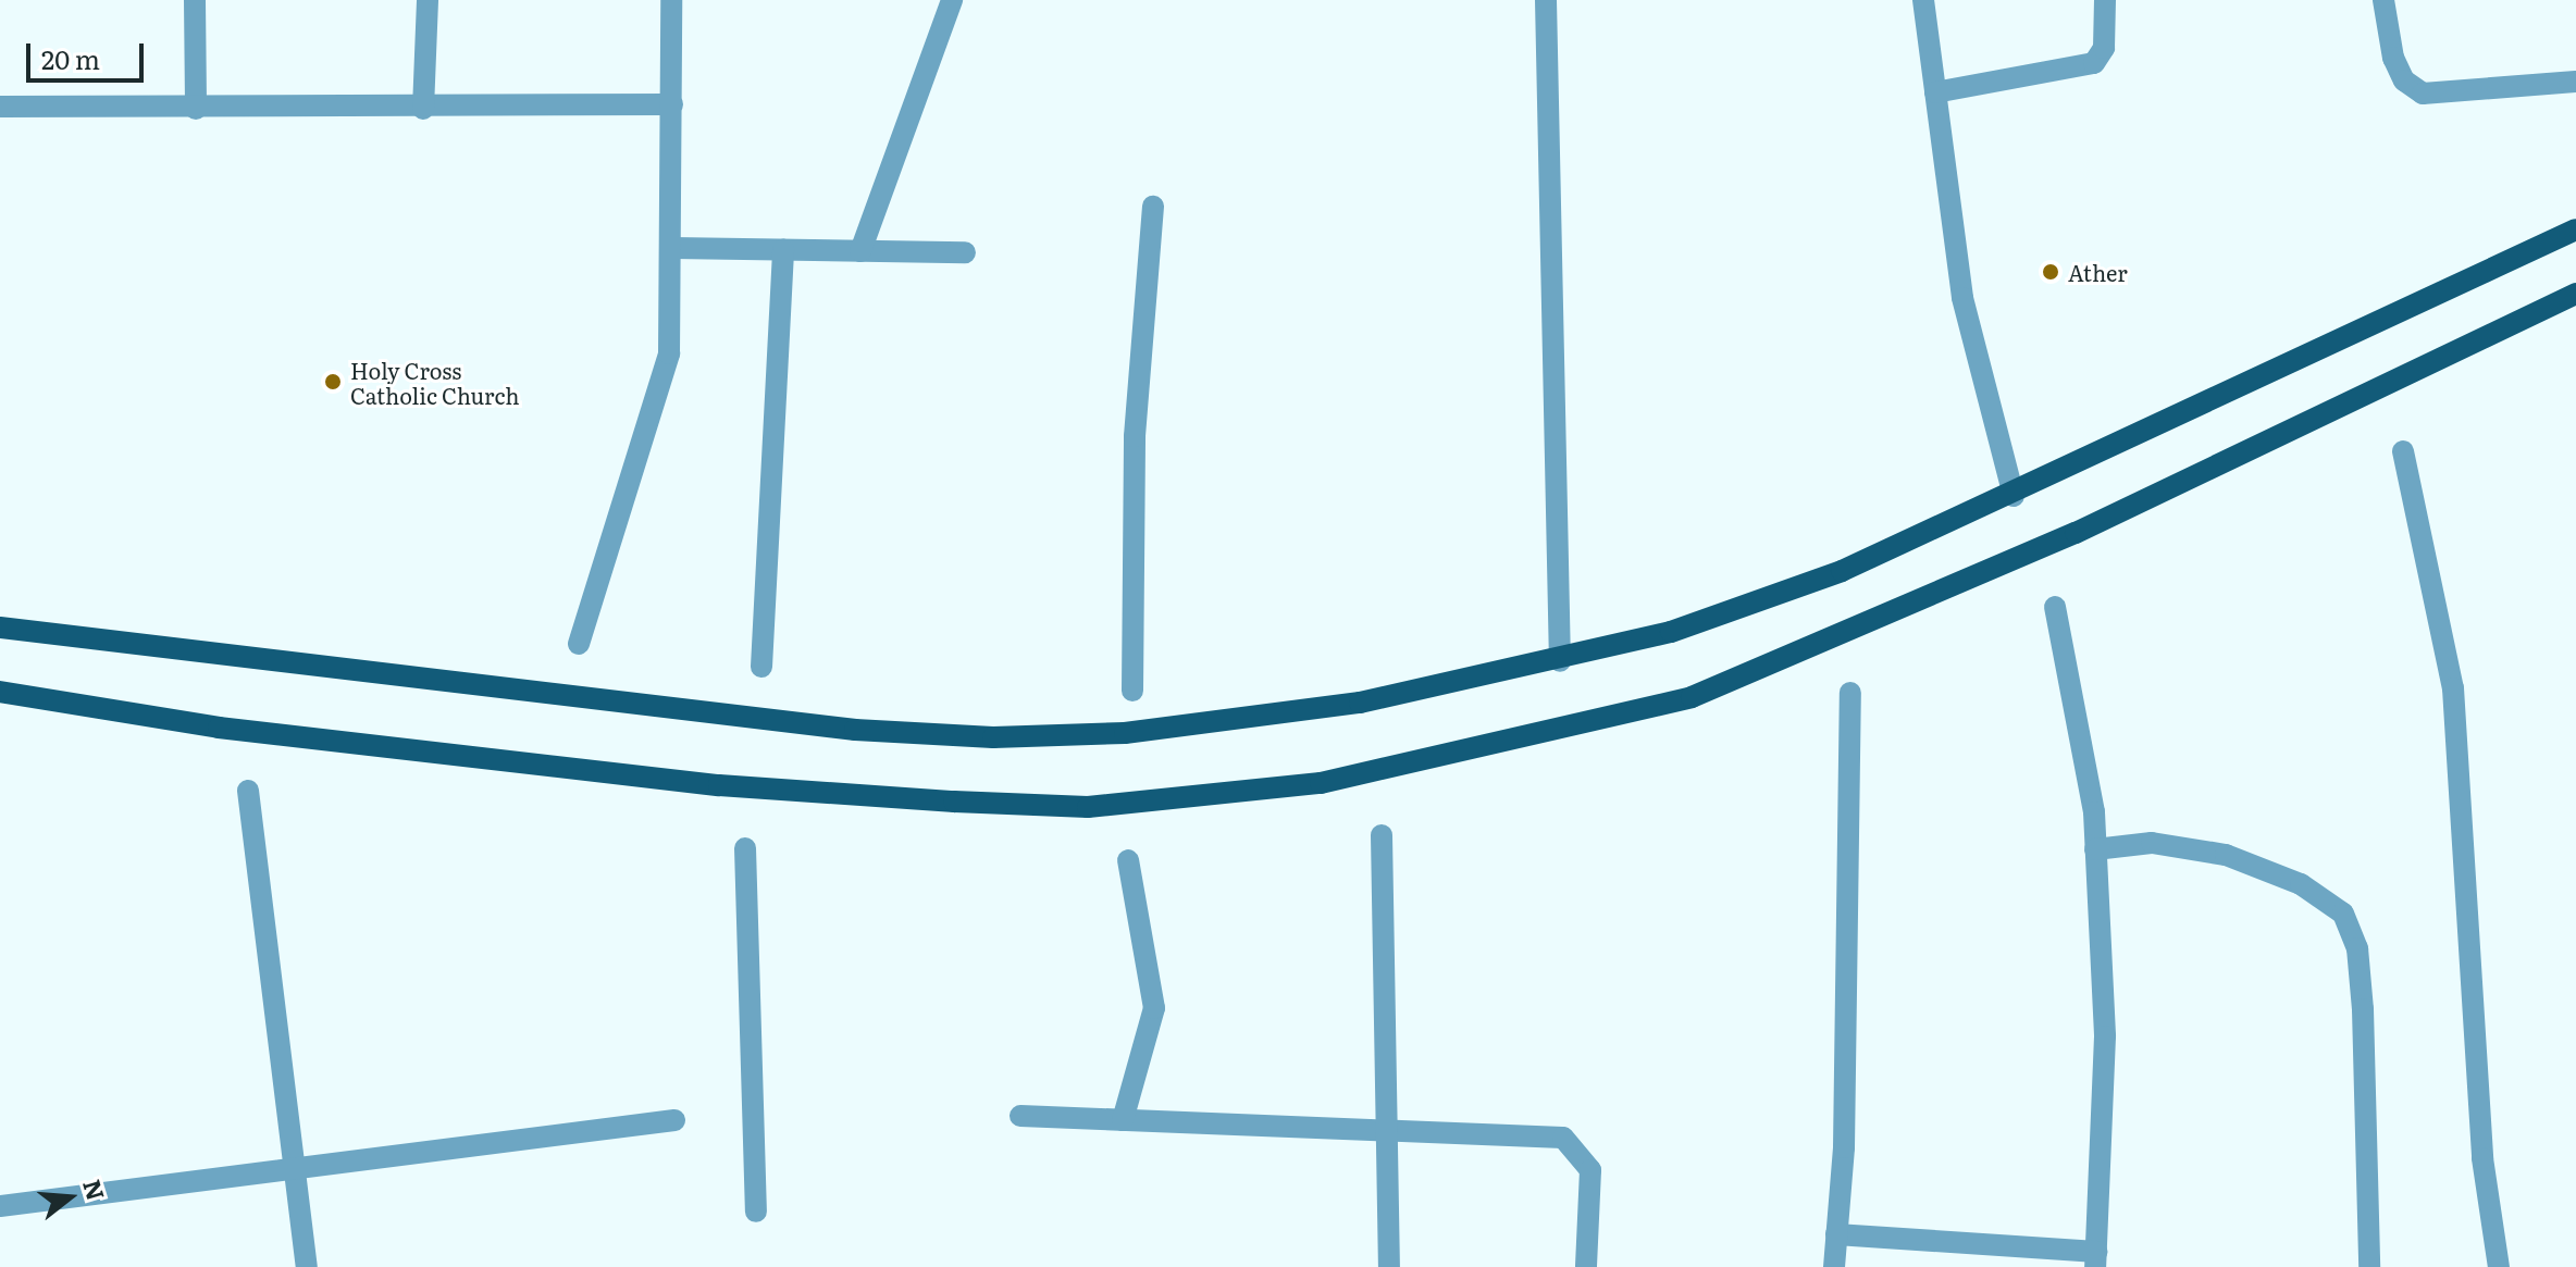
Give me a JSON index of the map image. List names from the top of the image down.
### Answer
{
  "places": ["Ather", "Holy Cross Catholic Church"],
  "scale_bar": "20 m",
  "north": "right"
}
